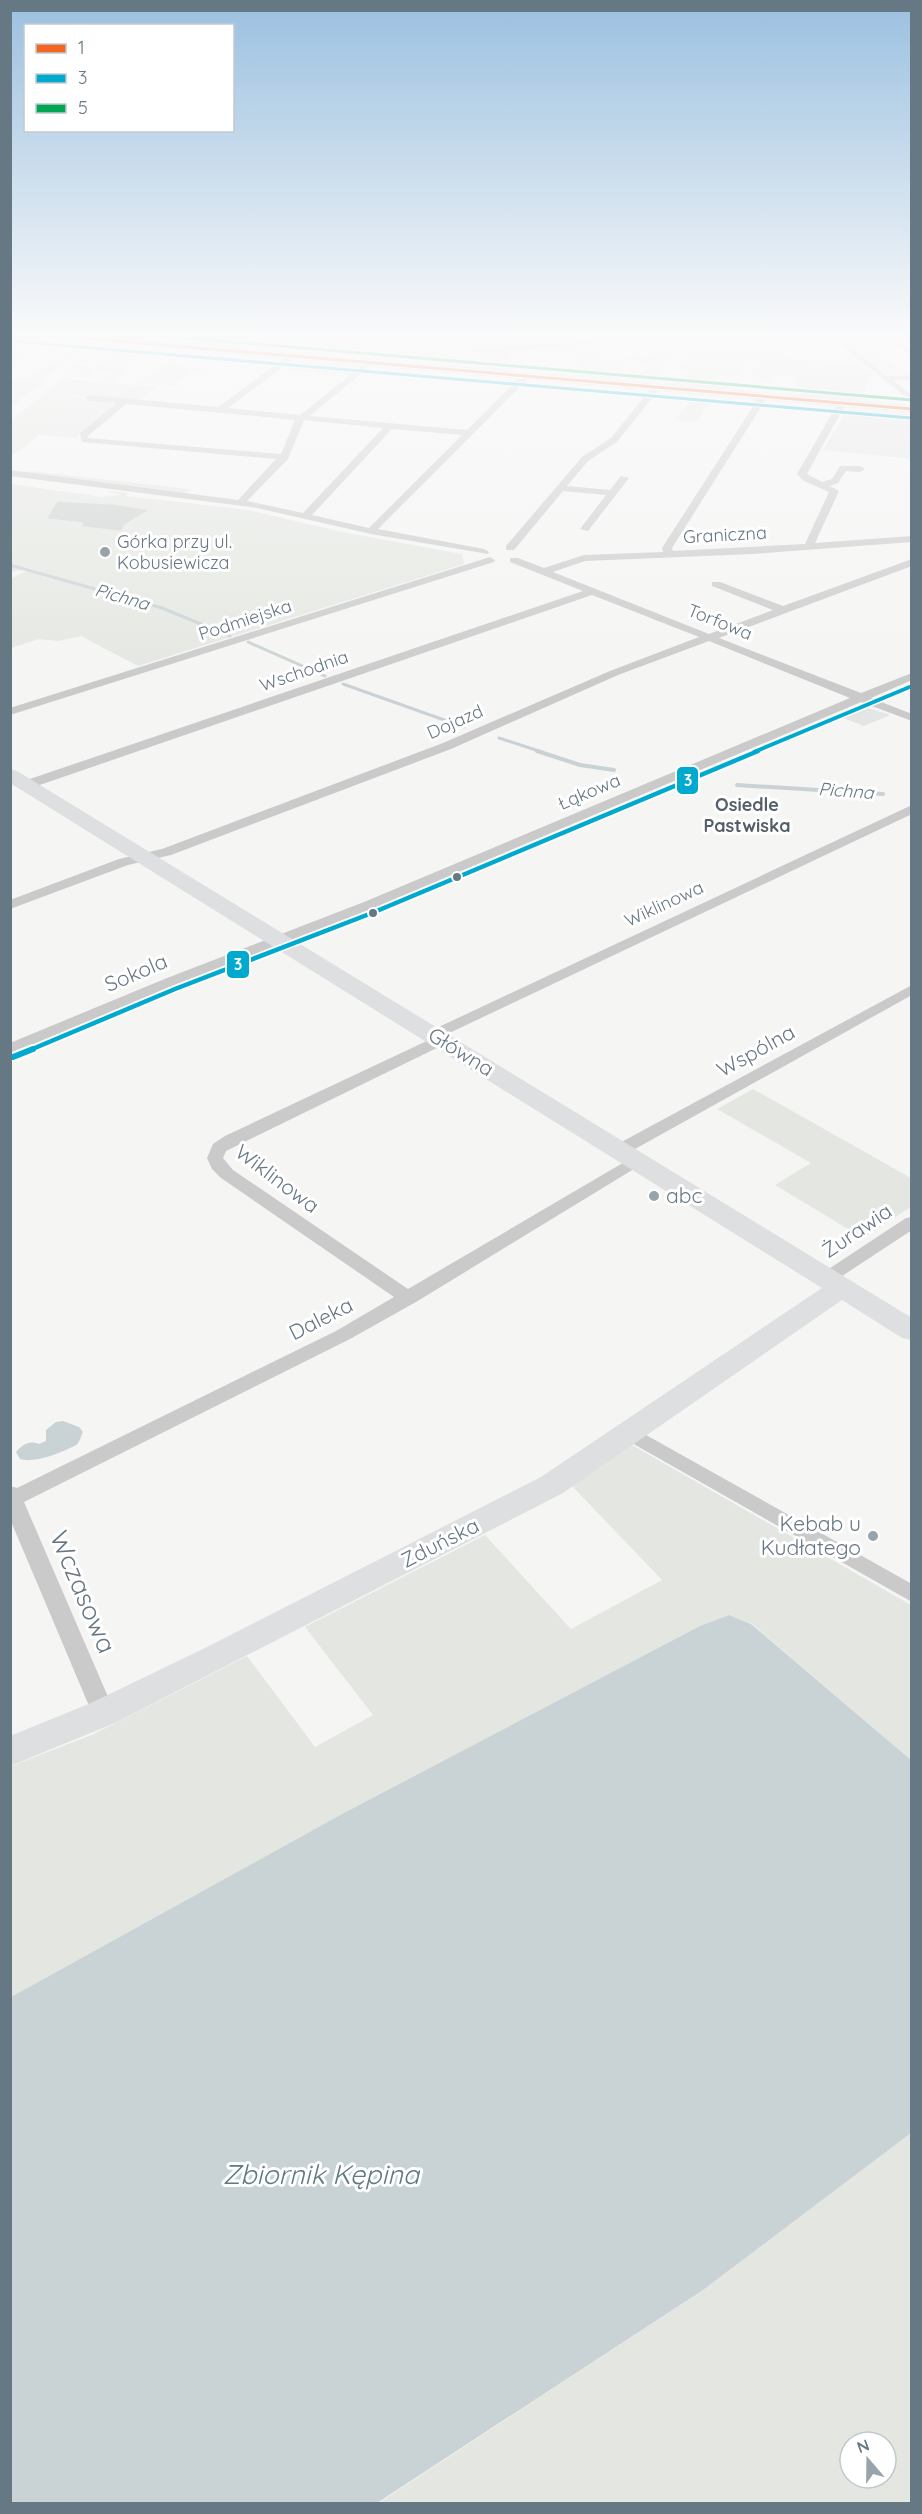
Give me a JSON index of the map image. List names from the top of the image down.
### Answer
{
  "streets": {
    "street": [
      "Graniczna",
      "Podmiejska",
      "Torfowa",
      "Wschodnia",
      "Dojazd",
      "Łąkowa",
      "Wiklinowa",
      "Sokola",
      "Wspólna",
      "Główna",
      "Żurawia",
      "Daleka",
      "Zduńska",
      "Wczasowa"
    ]
  },
  "crossings": [
    ["Graniczna", "Torfowa"],
    ["Torfowa", "Wschodnia"],
    ["Torfowa", "Dojazd"],
    ["Torfowa", "Łąkowa"],
    ["Wschodnia", "Główna"],
    ["Dojazd", "Główna"],
    ["Łąkowa", "Sokola"],
    ["Łąkowa", "Główna"],
    ["Wiklinowa", "Główna"],
    ["Wiklinowa", "Daleka"],
    ["Sokola", "Główna"],
    ["Wspólna", "Główna"],
    ["Wspólna", "Daleka"],
    ["Główna", "Żurawia"],
    ["Główna", "Daleka"],
    ["Główna", "Zduńska"],
    ["Żurawia", "Zduńska"],
    ["Daleka", "Wczasowa"],
    ["Zduńska", "Wczasowa"]
  ],
  "districts": ["Osiedle Pastwiska"],
  "water": ["Pichna", "Zbiornik Kępina"],
  "places": ["Górka przy ul. Kobusiewicza", "abc", "Kebab u Kudłatego"],
  "lines": ["transit line 3"],
  "legend": ["1", "3", "5"],
  "north": "top"
}
